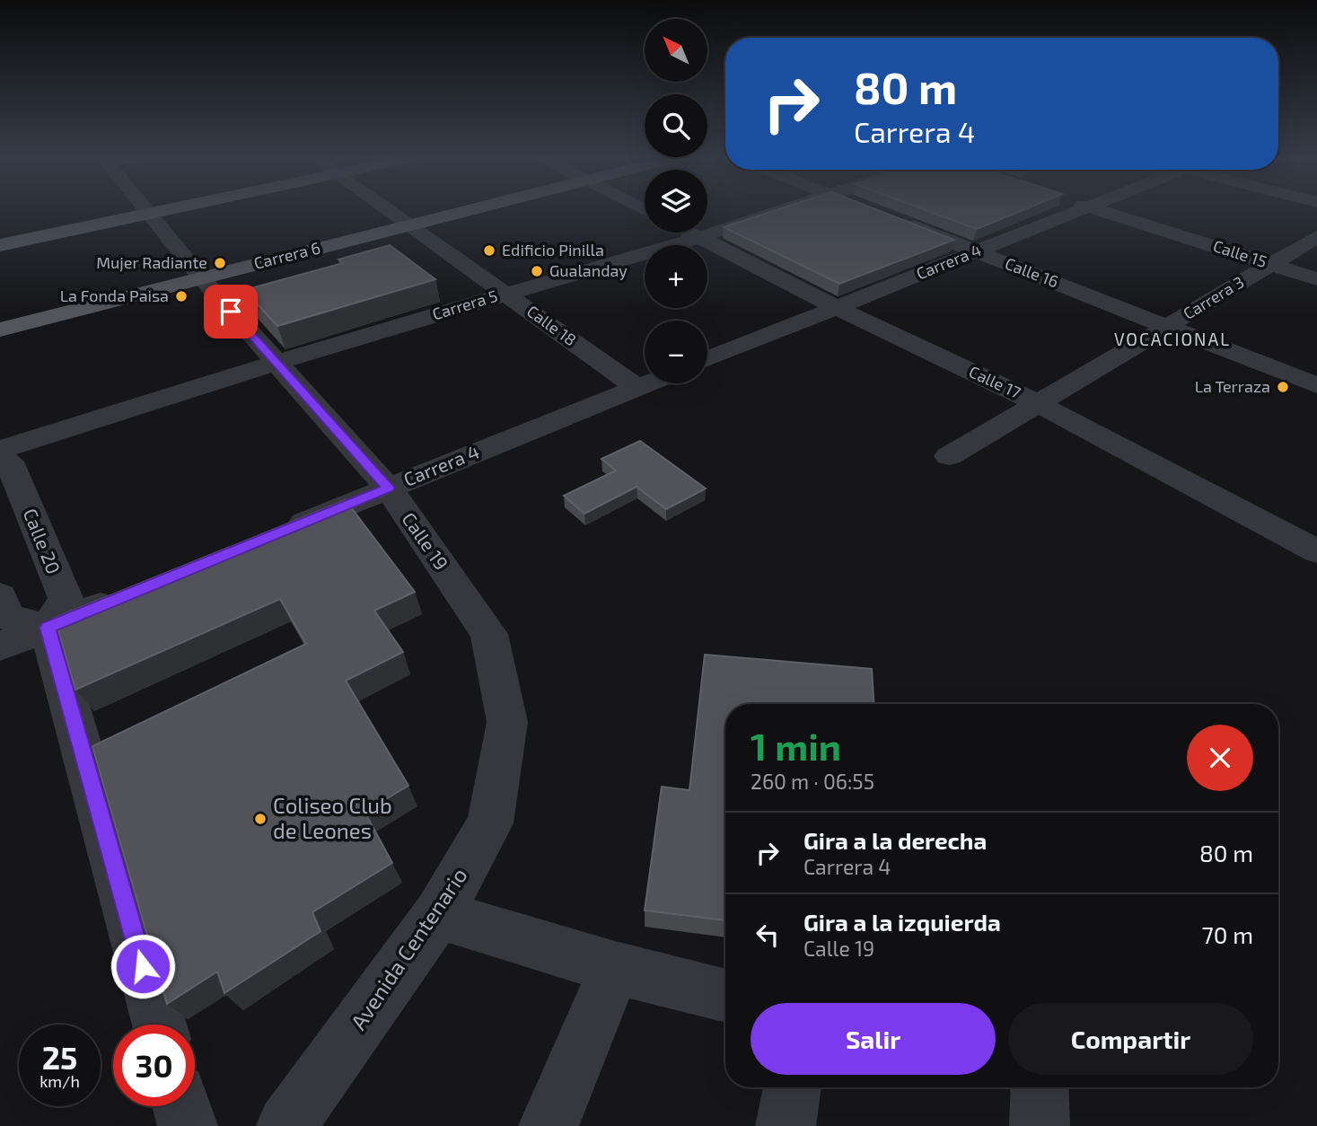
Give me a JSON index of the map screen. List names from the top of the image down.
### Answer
{
  "streets": {
    "main road": ["Carrera 6"],
    "street": [
      "Calle 15",
      "Carrera 4",
      "Calle 16",
      "Carrera 3",
      "Carrera 5",
      "Calle 18",
      "Calle 17",
      "Calle 20",
      "Calle 19",
      "Avenida Centenario"
    ]
  },
  "crossings": [
    ["Calle 15", "Carrera 3"],
    ["Carrera 6", "Calle 18"],
    ["Carrera 6", "Calle 19"],
    ["Carrera 4", "Calle 16"],
    ["Carrera 4", "Calle 18"],
    ["Carrera 4", "Calle 17"],
    ["Carrera 4", "Calle 19"],
    ["Calle 16", "Carrera 3"],
    ["Carrera 3", "Calle 17"],
    ["Carrera 5", "Calle 18"],
    ["Carrera 5", "Calle 17"],
    ["Carrera 5", "Calle 19"],
    ["Calle 19", "Avenida Centenario"]
  ],
  "districts": ["VOCACIONAL"],
  "places": [
    "Edificio Pinilla",
    "Mujer Radiante",
    "Gualanday",
    "La Fonda Paisa",
    "La Terraza",
    "Coliseo Club de Leones"
  ],
  "north": "top left",
  "page": {
    "map_buttons": ["+", "−"],
    "turn": ["80 m", "Carrera 4"],
    "heading": ["1 min", "260 m · 06:55"],
    "list": [
      {
        "name": "Gira a la derecha",
        "note": "Carrera 4",
        "value": "80 m"
      },
      {
        "name": "Gira a la izquierda",
        "note": "Calle 19",
        "value": "70 m"
      }
    ],
    "buttons": ["Salir", "Compartir"],
    "speed": "25 km/h",
    "limit": "30"
  }
}
